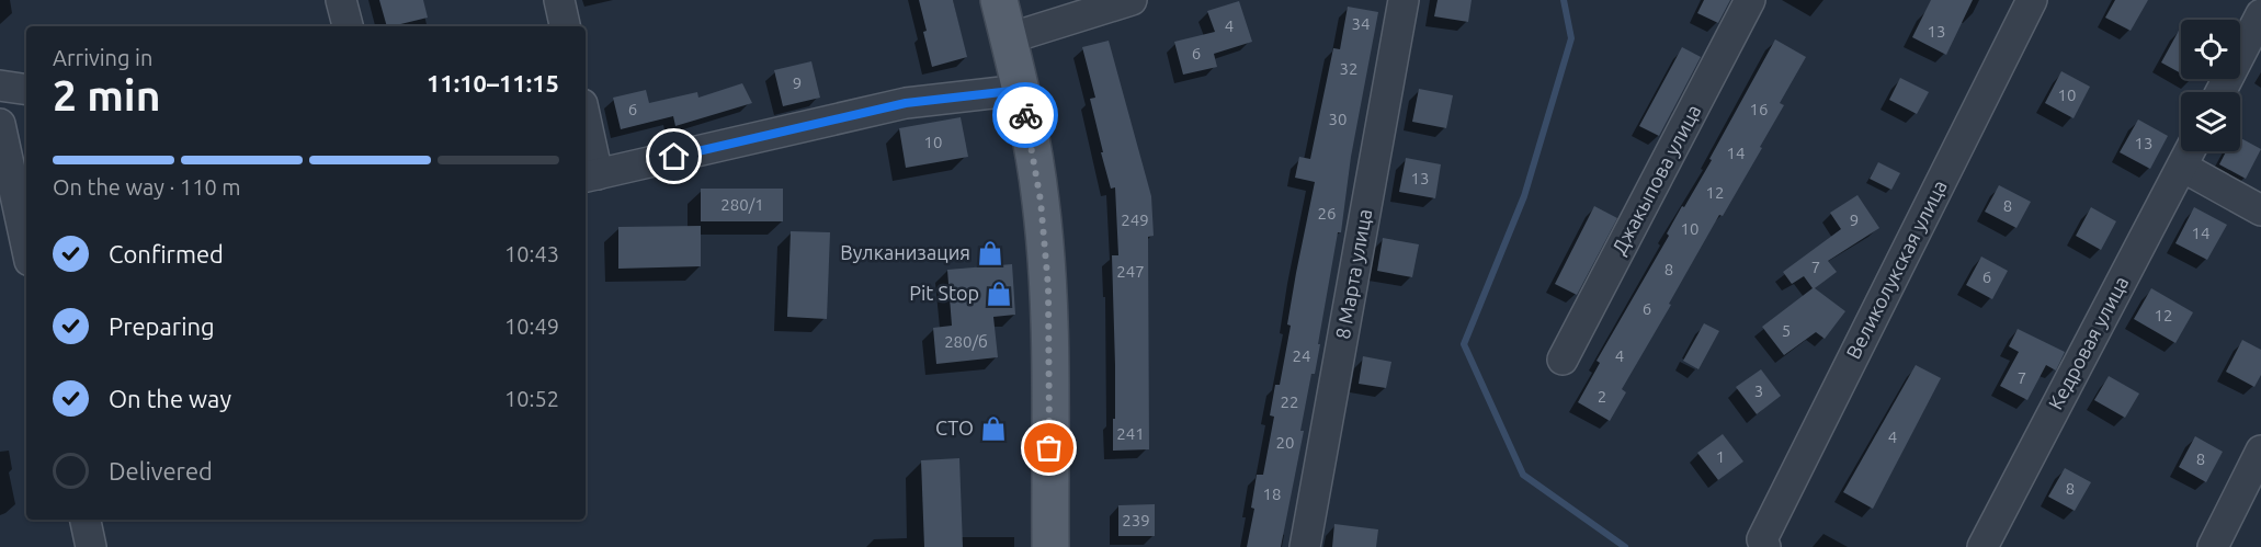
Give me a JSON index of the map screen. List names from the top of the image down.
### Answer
{
  "streets": {
    "street": [
      "Джакыпова улица",
      "Великолукская улица",
      "8 Марта улица",
      "Кедровая улица"
    ]
  },
  "places": {
    "shop": ["Вулканизация", "Pit Stop", "СТО"]
  },
  "house_numbers": [
    "34",
    "4",
    "13",
    "6",
    "32",
    "9",
    "10",
    "6",
    "16",
    "30",
    "10",
    "13",
    "14",
    "13",
    "12",
    "280/1",
    "8",
    "26",
    "249",
    "9",
    "10",
    "14",
    "7",
    "8",
    "247",
    "6",
    "6",
    "12",
    "5",
    "280/б",
    "24",
    "4",
    "7",
    "3",
    "2",
    "22",
    "241",
    "4",
    "20",
    "1",
    "8",
    "8",
    "18",
    "239"
  ],
  "page": {
    "heading": ["2 min", "Arriving in", "11:10–11:15"],
    "bar": "On the way · 110 m",
    "list": [
      ["Confirmed", "10:43"],
      ["Preparing", "10:49"],
      ["On the way", "10:52"],
      "Delivered"
    ]
  }
}
